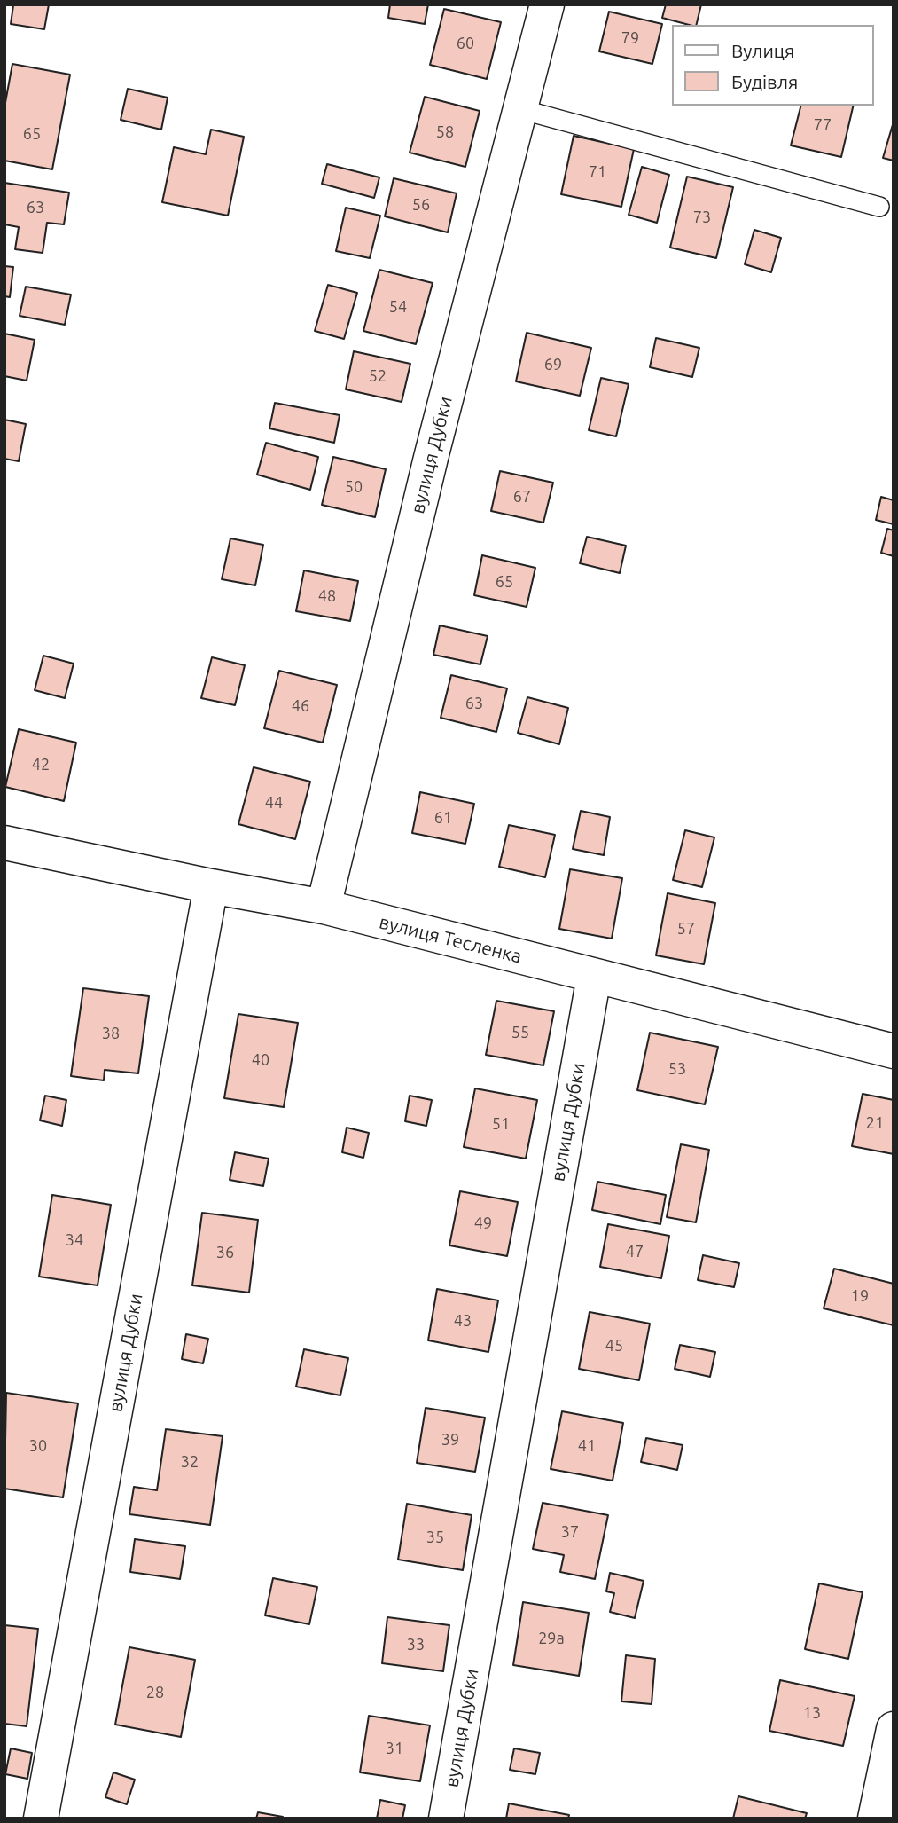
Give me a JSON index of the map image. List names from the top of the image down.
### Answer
{
  "streets": {
    "street": ["вулиця Дубки", "вулиця Тесленка"]
  },
  "crossings": [
    ["вулиця Дубки", "вулиця Тесленка"]
  ],
  "house_numbers": [
    "79",
    "60",
    "77",
    "58",
    "65",
    "71",
    "56",
    "63",
    "73",
    "54",
    "69",
    "52",
    "50",
    "67",
    "65",
    "48",
    "63",
    "46",
    "42",
    "44",
    "61",
    "57",
    "55",
    "38",
    "40",
    "53",
    "21",
    "51",
    "49",
    "34",
    "47",
    "36",
    "19",
    "43",
    "45",
    "39",
    "30",
    "41",
    "32",
    "37",
    "35",
    "29а",
    "33",
    "28",
    "13",
    "31"
  ],
  "legend": ["Вулиця", "Будівля"]
}
